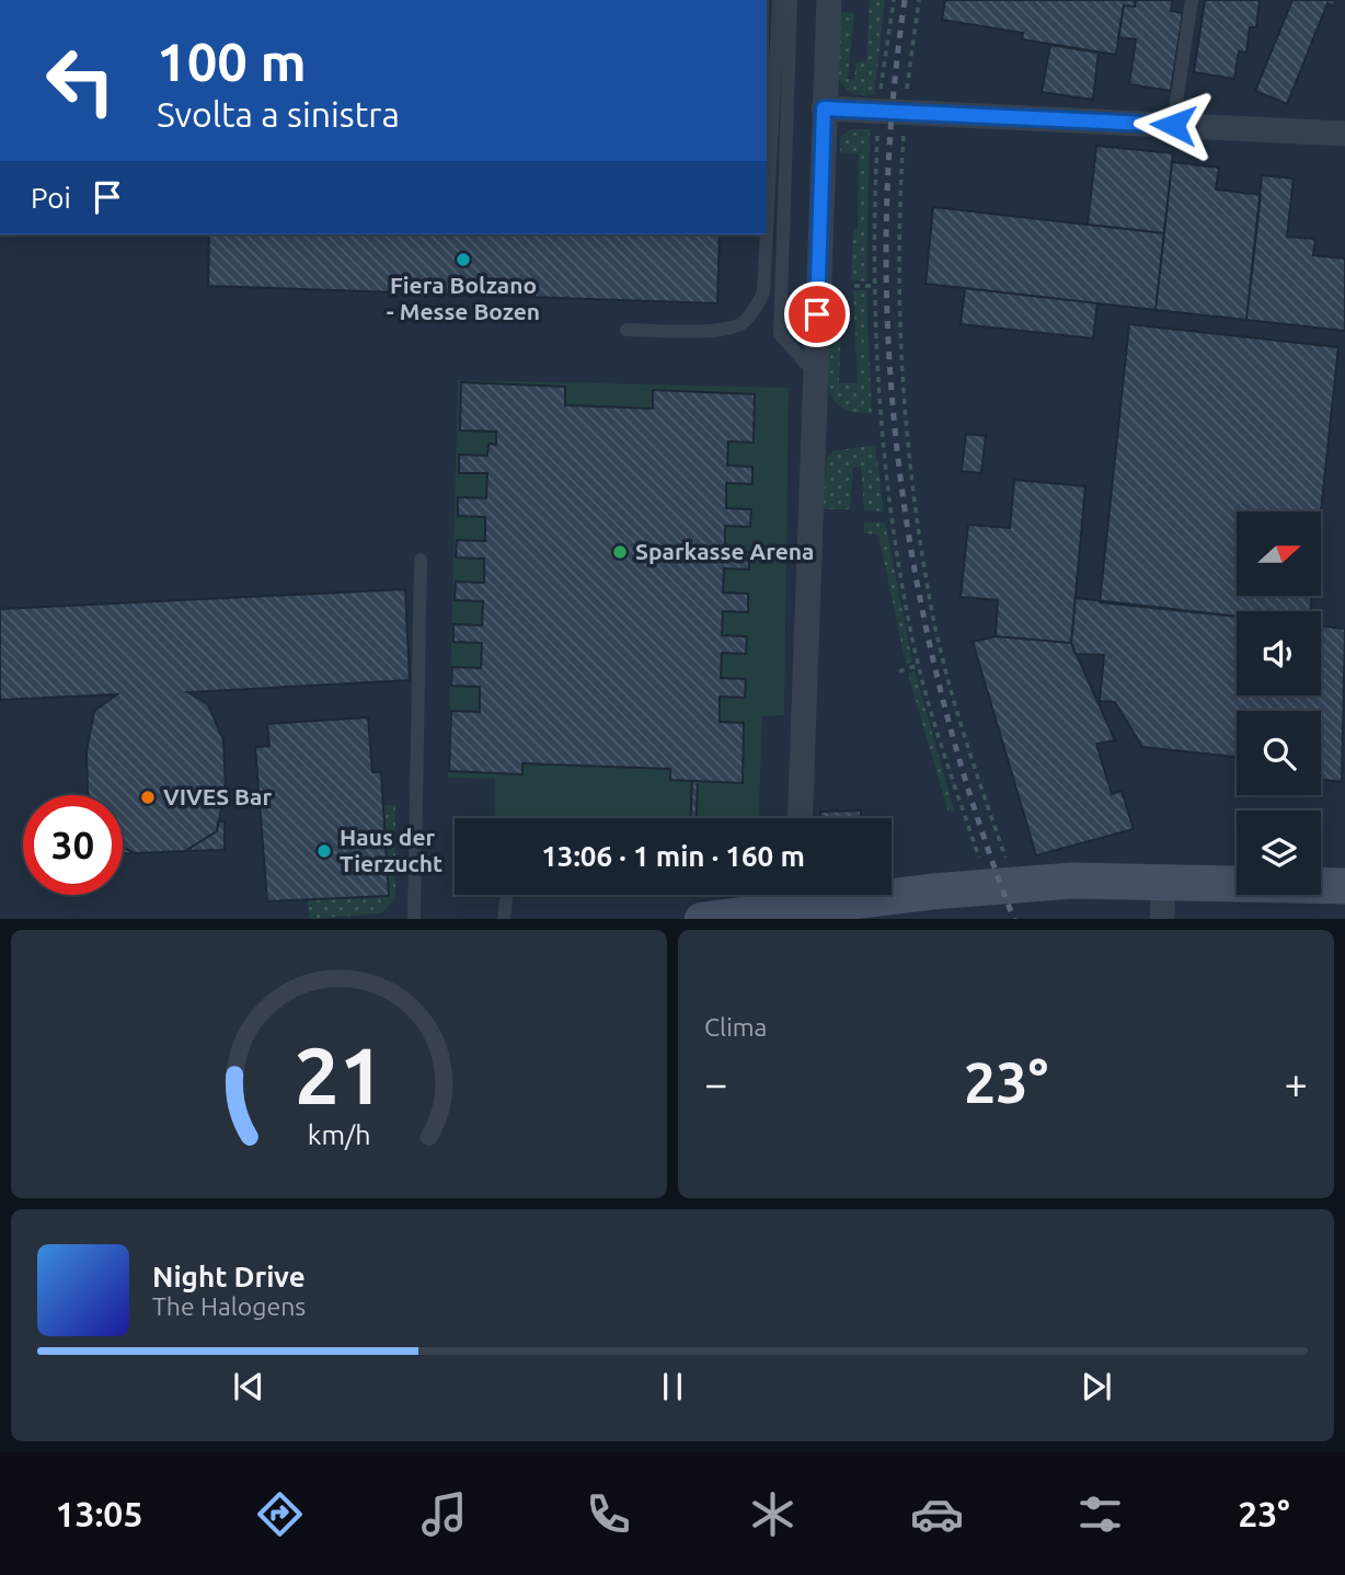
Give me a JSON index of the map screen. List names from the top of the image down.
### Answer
{
  "places": [
    "Fiera Bolzano - Messe Bozen",
    "Sparkasse Arena",
    "VIVES Bar",
    "Haus der Tierzucht"
  ],
  "north": "right",
  "page": {
    "turn": ["100 m", "Svolta a sinistra"],
    "then": "Poi",
    "limit": "30",
    "trip": "13:06 · 1 min · 160 m",
    "tile": "Clima",
    "heat": ["−", "23°", "+"],
    "song": ["Night Drive", "The Halogens"],
    "tabs": ["13:05", "23°"],
    "gauge": ["21", "km/h"]
  }
}
